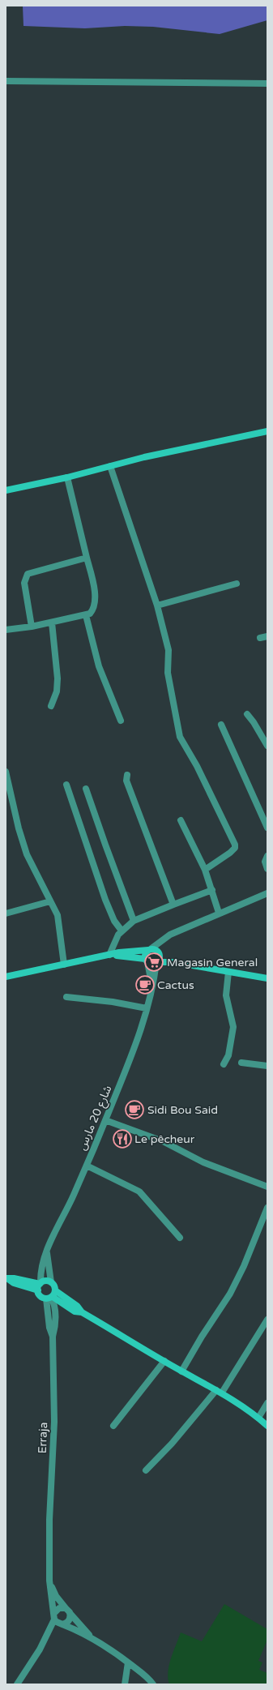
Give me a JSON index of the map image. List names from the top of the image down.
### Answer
{
  "streets": {
    "street": ["شارع 20 مارس", "Erraja"]
  },
  "crossings": [
    ["شارع 20 مارس", "Erraja"]
  ],
  "places": {
    "supermarket": ["Magasin General"],
    "cafe": ["Cactus", "Sidi Bou Said"],
    "restaurant": ["Le pêcheur"]
  }
}
